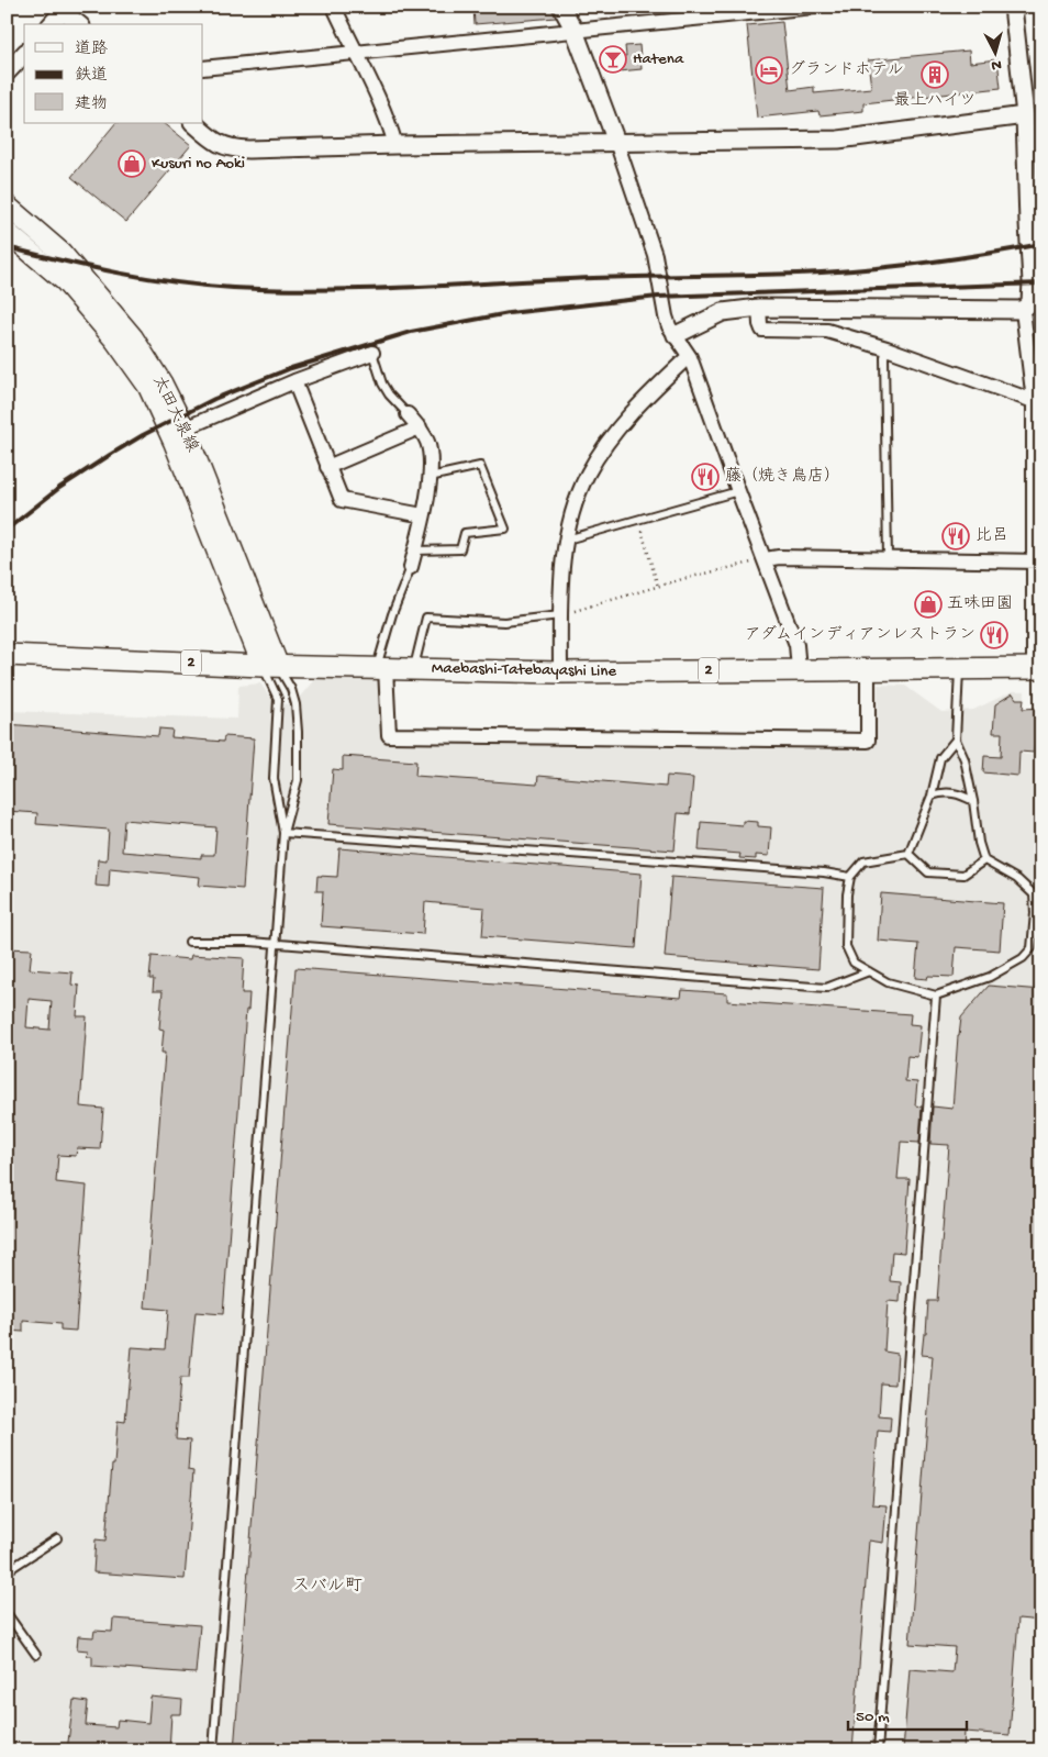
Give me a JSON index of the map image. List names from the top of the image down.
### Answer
{
  "streets": {
    "main road": ["太田大泉線", "2", "Maebashi-Tatebayashi Line"]
  },
  "crossings": [
    ["太田大泉線", "Maebashi-Tatebayashi Line"]
  ],
  "districts": ["スバル町"],
  "places": {
    "bar": ["Hatena"],
    "hotel": ["グランドホテル"],
    "building": ["最上ハイツ"],
    "shop": ["Kusuri no Aoki", "五味田園"],
    "restaurant": ["藤（焼き鳥店）", "比呂", "アダムインディアンレストラン"]
  },
  "legend": ["道路", "鉄道", "建物"],
  "scale_bar": "50 m",
  "north": "bottom"
}
